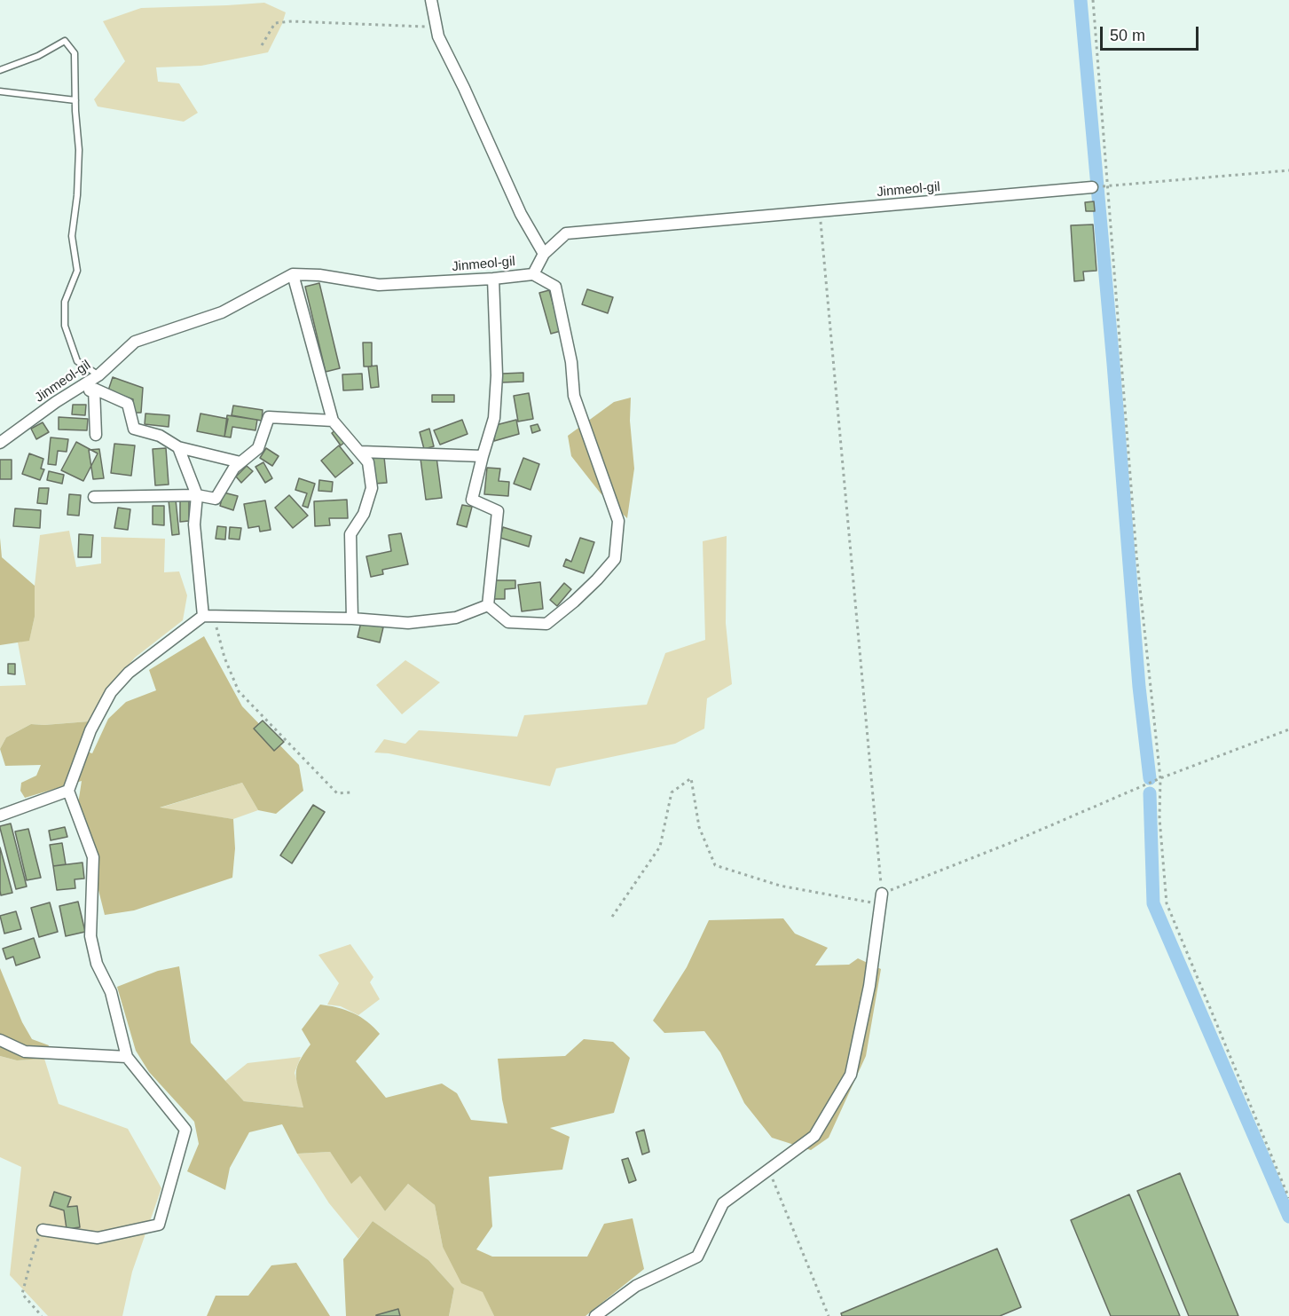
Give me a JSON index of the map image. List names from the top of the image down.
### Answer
{
  "streets": {
    "street": ["Jinmeol-gil"]
  },
  "scale_bar": "50 m"
}
